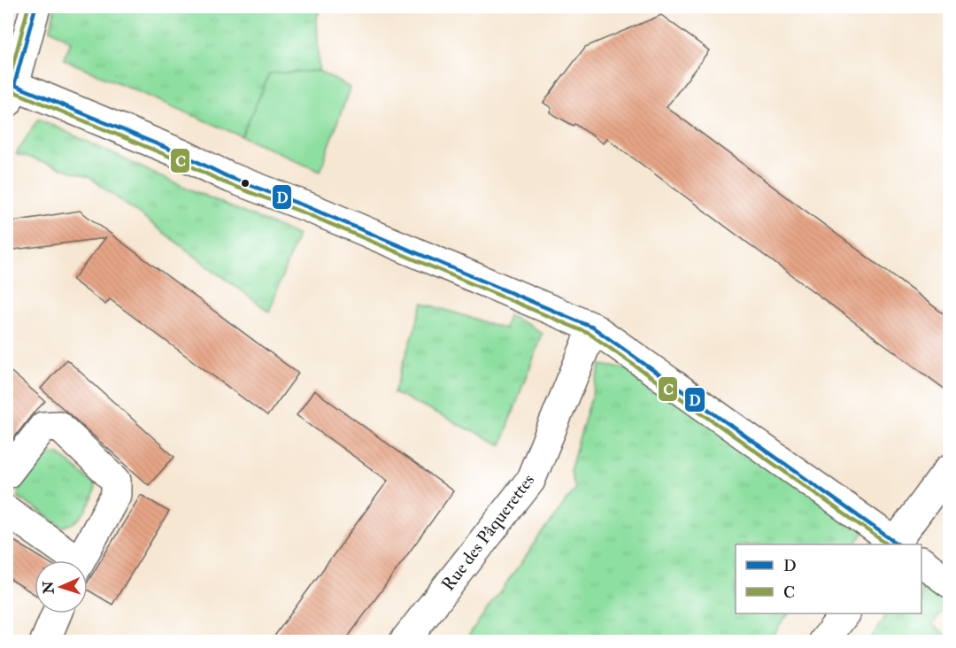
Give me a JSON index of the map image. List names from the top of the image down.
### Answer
{
  "streets": {
    "street": ["Rue des Pâquerettes"]
  },
  "lines": ["transit line D", "transit line C"],
  "legend": ["D", "C"],
  "north": "left"
}
